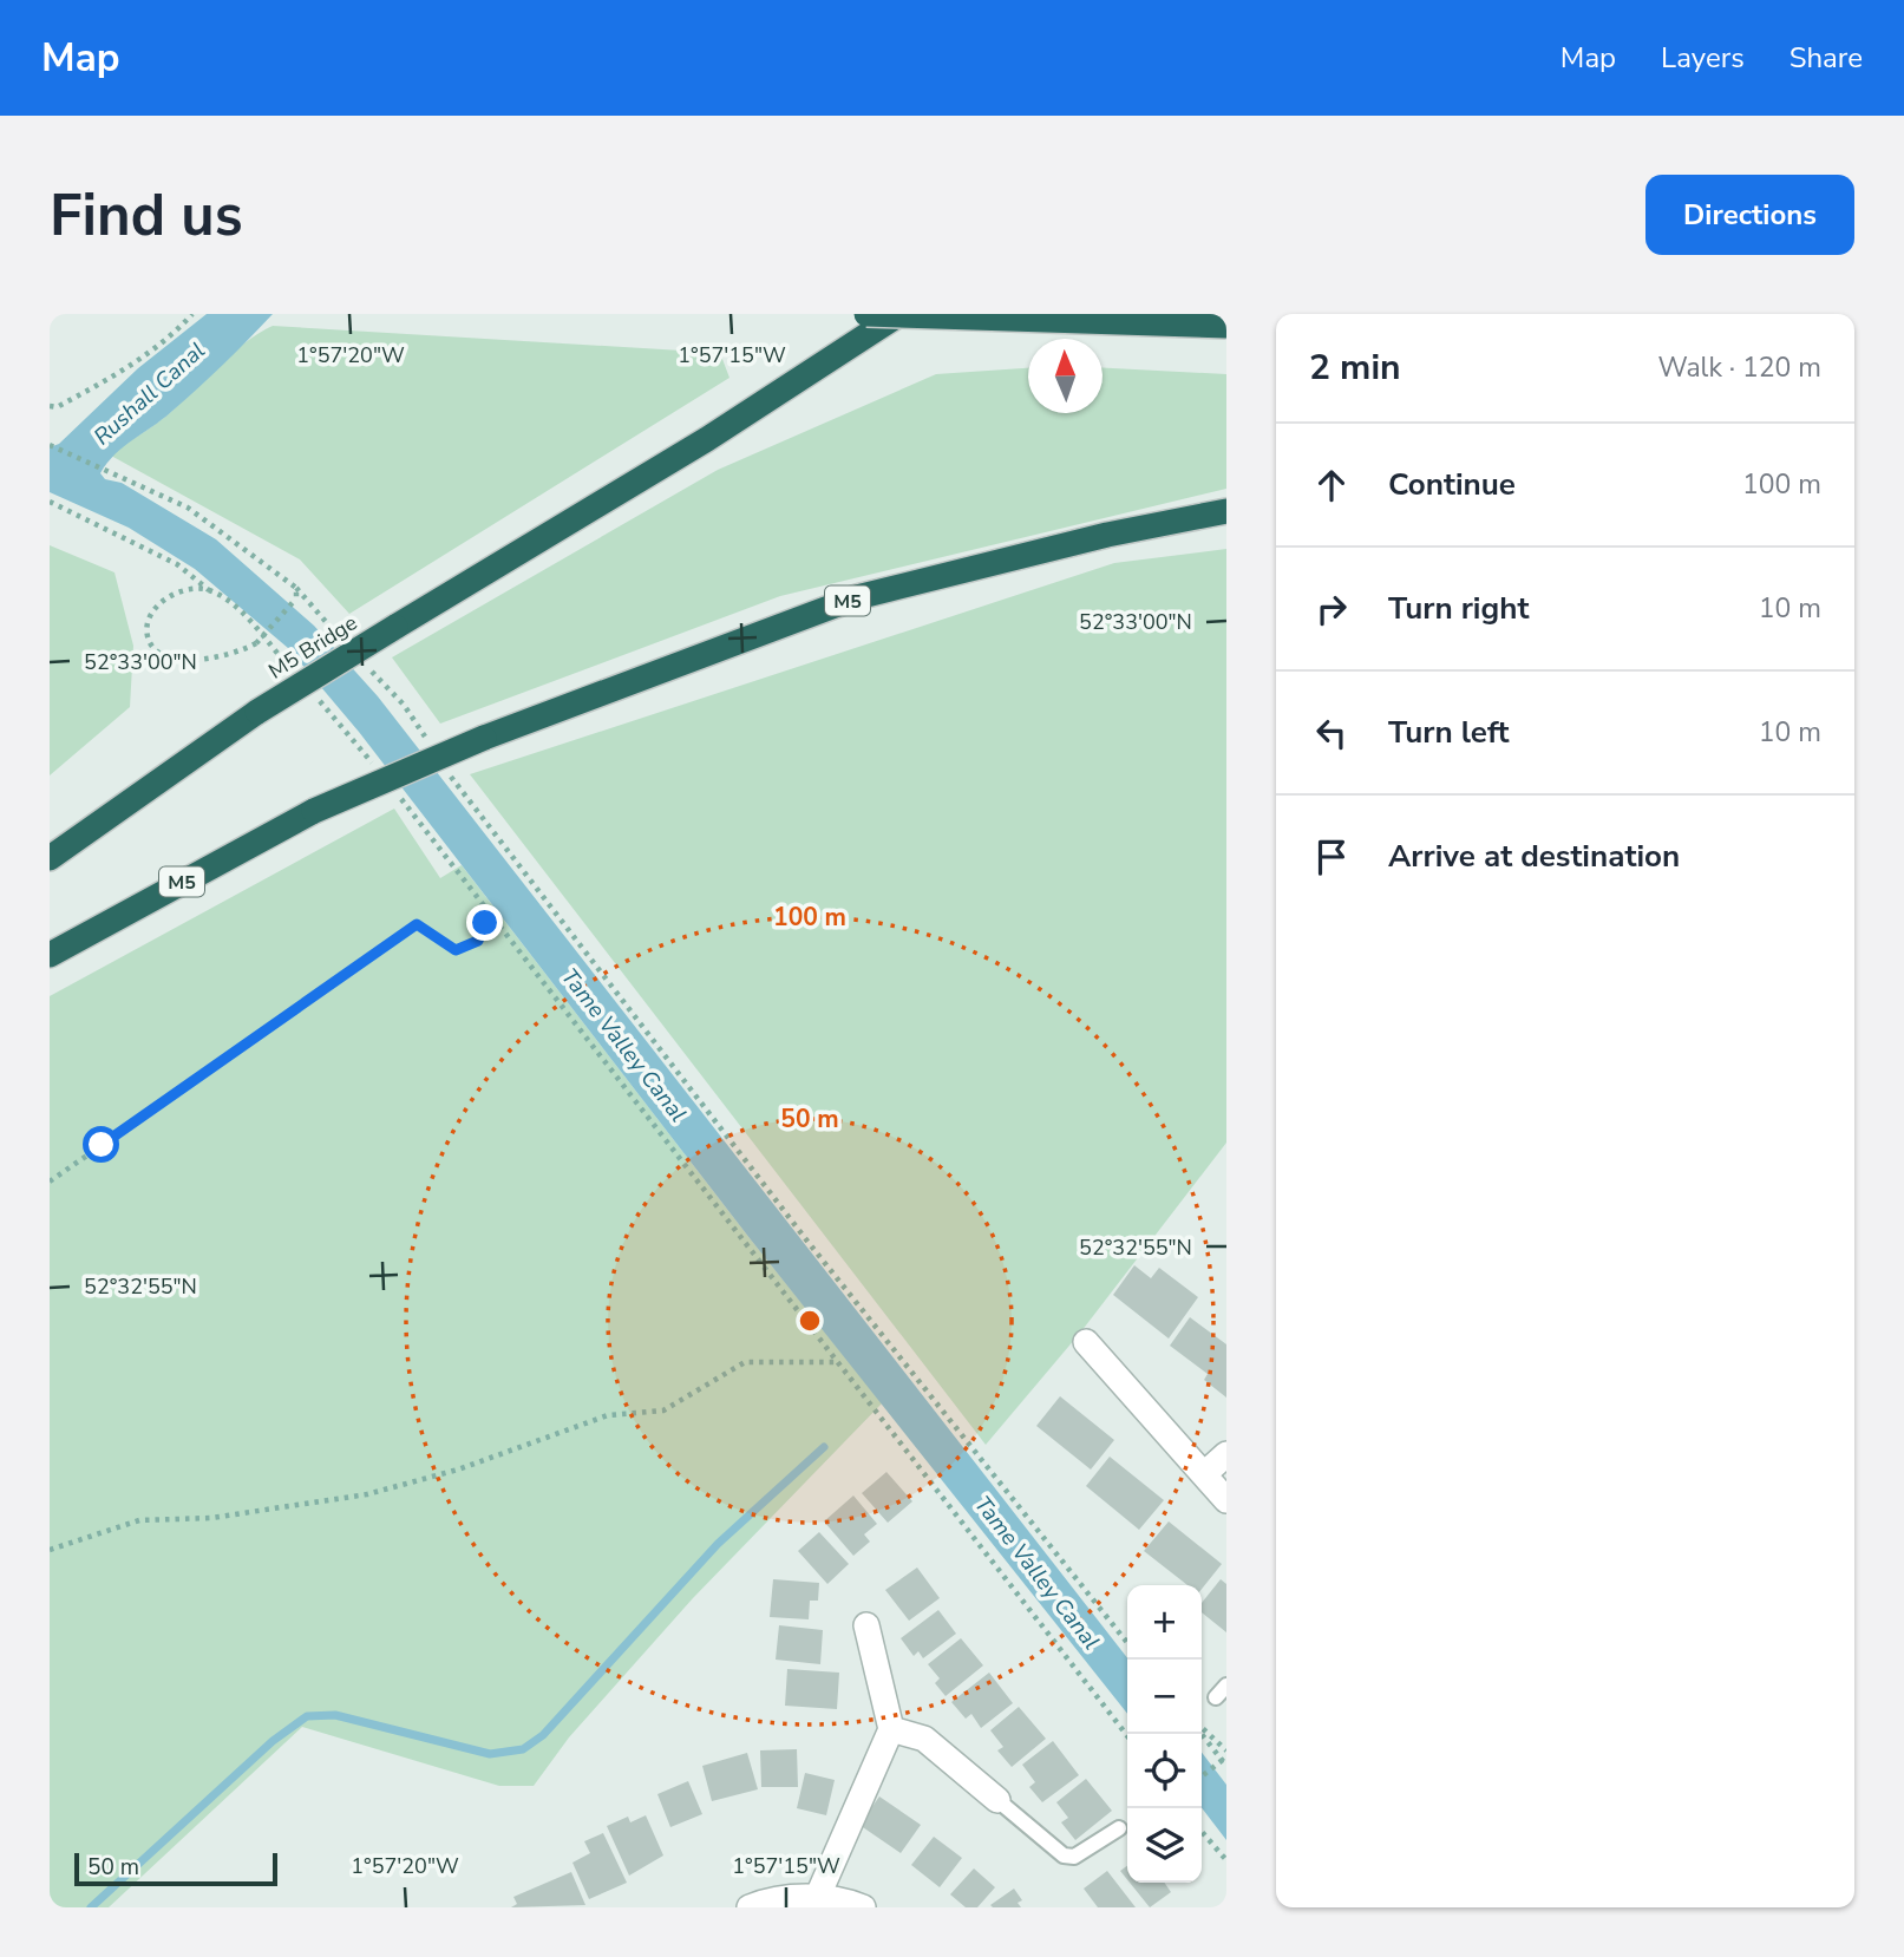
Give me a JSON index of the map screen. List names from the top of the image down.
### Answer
{
  "streets": {
    "highway": ["M5", "M5 Bridge"]
  },
  "water": ["Rushall Canal", "Tame Valley Canal"],
  "scale_bar": "50 m",
  "north": "top",
  "page": {
    "header": "Map",
    "nav": ["Map", "Layers", "Share"],
    "buttons": "Directions",
    "title": "Find us",
    "heading": ["2 min", "Walk · 120 m"],
    "list": [
      ["Continue", "100 m"],
      ["Turn right", "10 m"],
      ["Turn left", "10 m"],
      "Arrive at destination"
    ],
    "map_buttons": ["+", "−"],
    "scale": "50 m"
  },
  "coordinates": [
    "1°57'20\"W",
    "1°57'15\"W",
    "52°33'00\"N",
    "52°32'55\"N"
  ],
  "rings": ["100 m", "50 m"]
}
